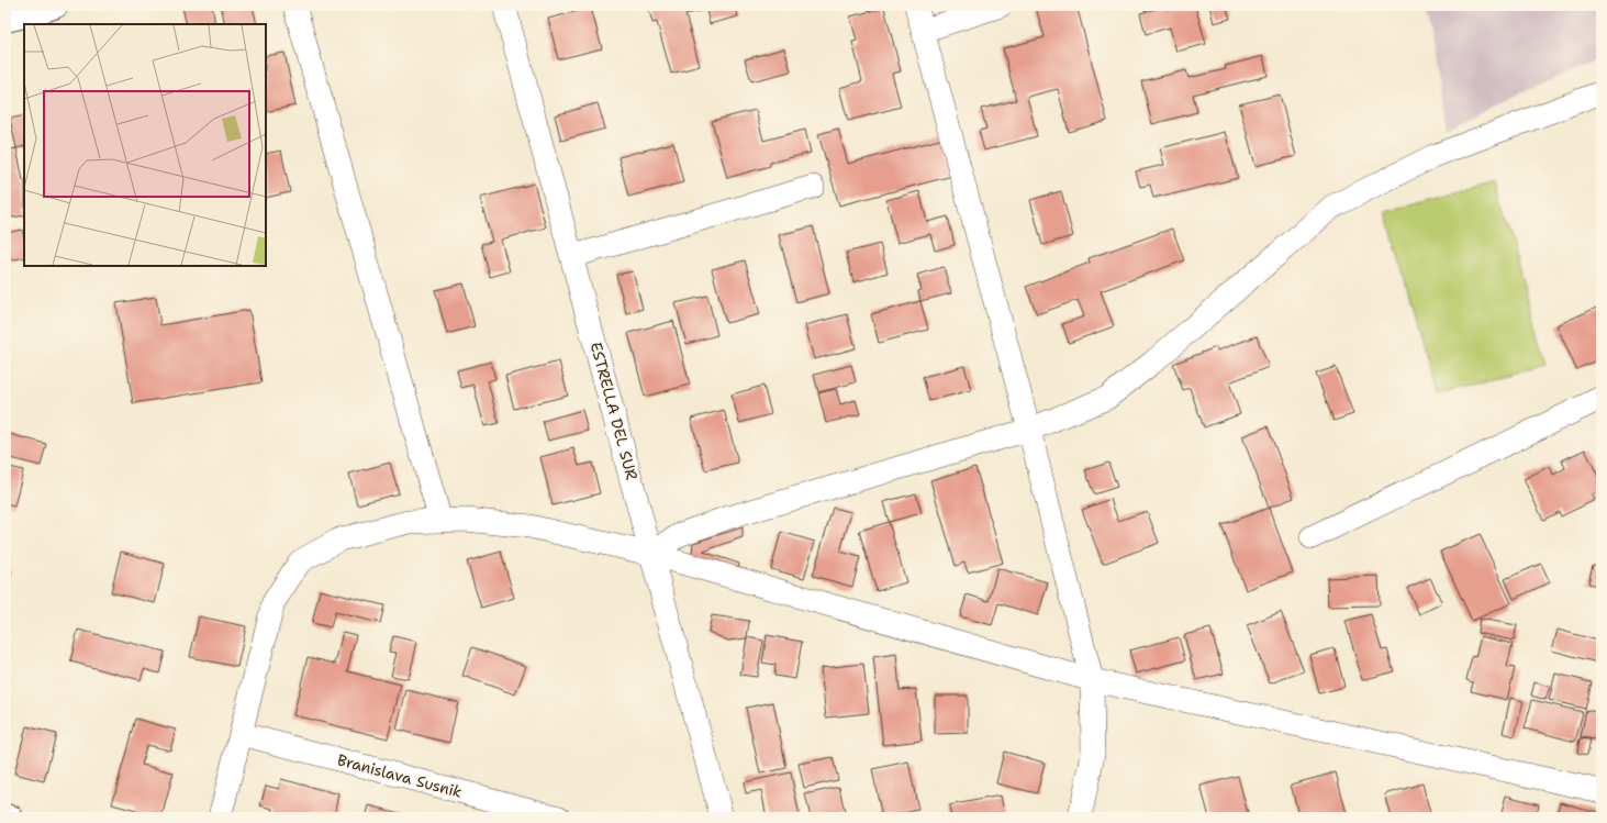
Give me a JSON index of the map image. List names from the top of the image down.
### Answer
{
  "streets": {
    "street": ["ESTRELLA DEL SUR", "Branislava Susnik"]
  }
}
